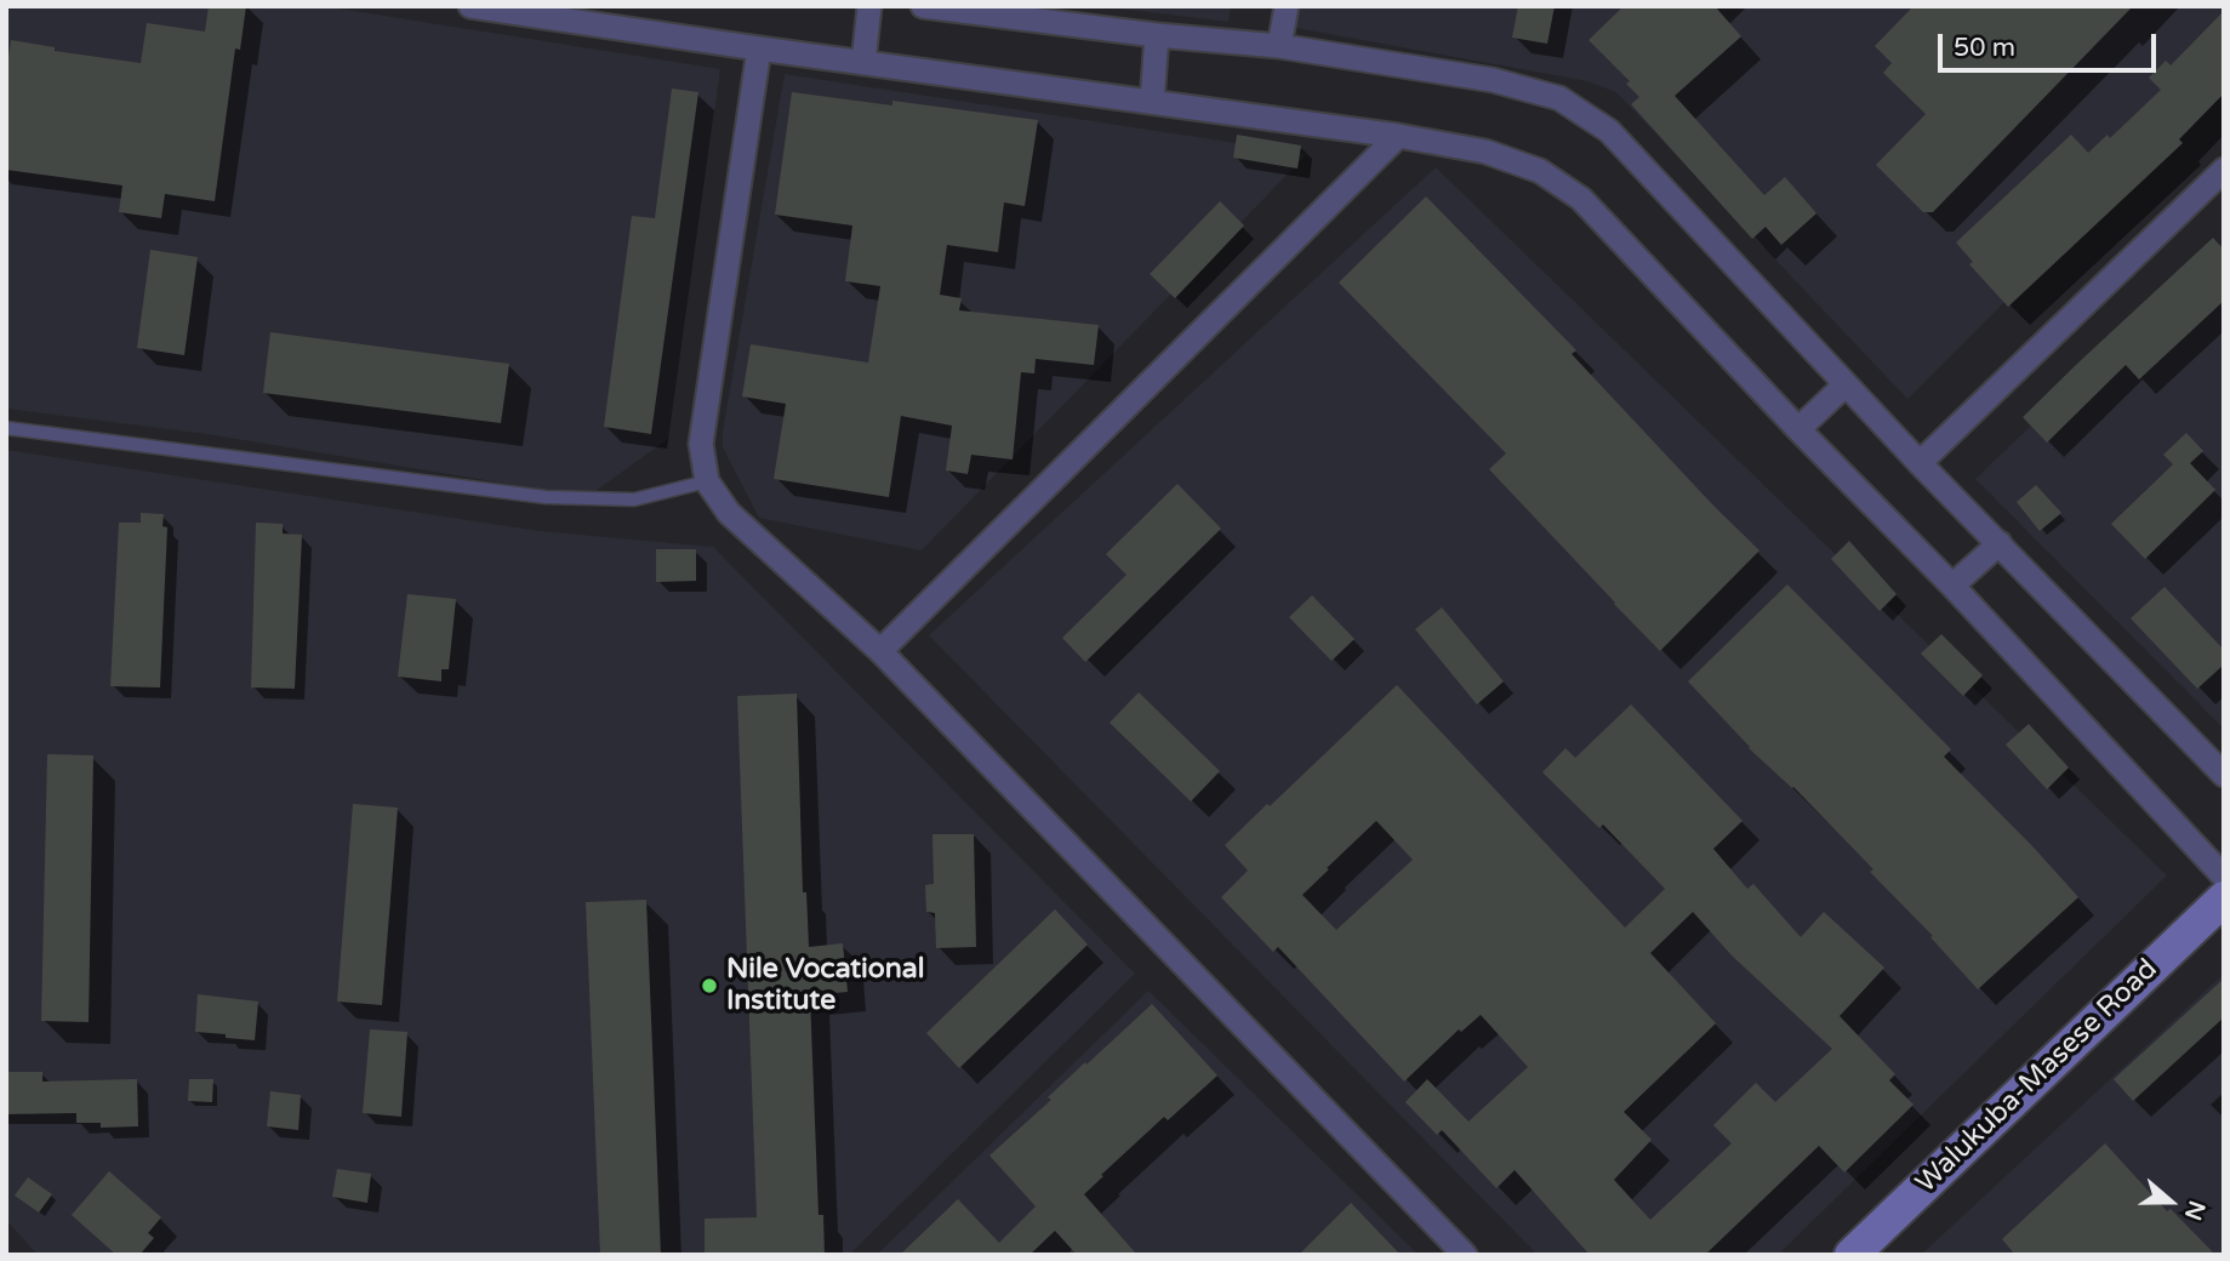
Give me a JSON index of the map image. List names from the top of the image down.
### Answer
{
  "streets": {
    "street": ["Walukuba-Masese Road"]
  },
  "places": ["Nile Vocational Institute"],
  "scale_bar": "50 m",
  "north": "right"
}
